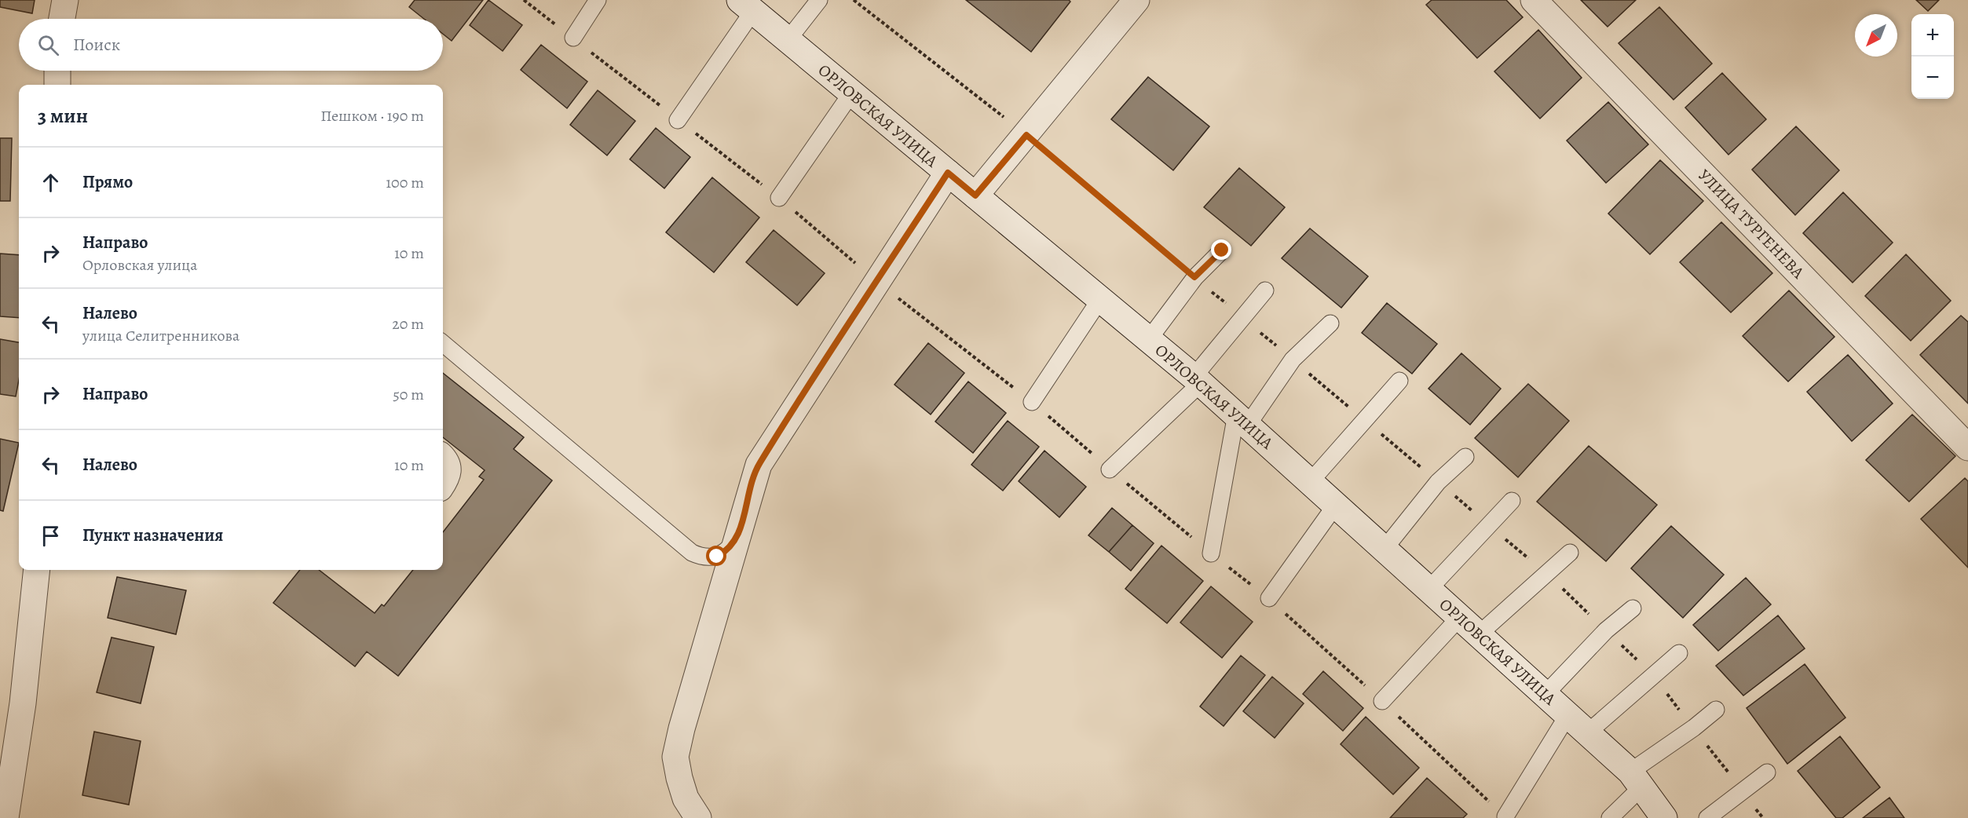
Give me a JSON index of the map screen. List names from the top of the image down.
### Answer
{
  "streets": {
    "street": ["ОРЛОВСКАЯ УЛИЦА", "УЛИЦА ТУРГЕНЕВА"]
  },
  "north": "bottom left",
  "page": {
    "map_buttons": ["+", "−"],
    "search": "Поиск",
    "heading": ["3 мин", "Пешком · 190 m"],
    "list": [
      ["Прямо", "100 m"],
      ["Направо", "Орловская улица", "10 m"],
      ["Налево", "улица Селитренникова", "20 m"],
      ["Направо", "50 m"],
      ["Налево", "10 m"],
      "Пункт назначения"
    ]
  }
}
